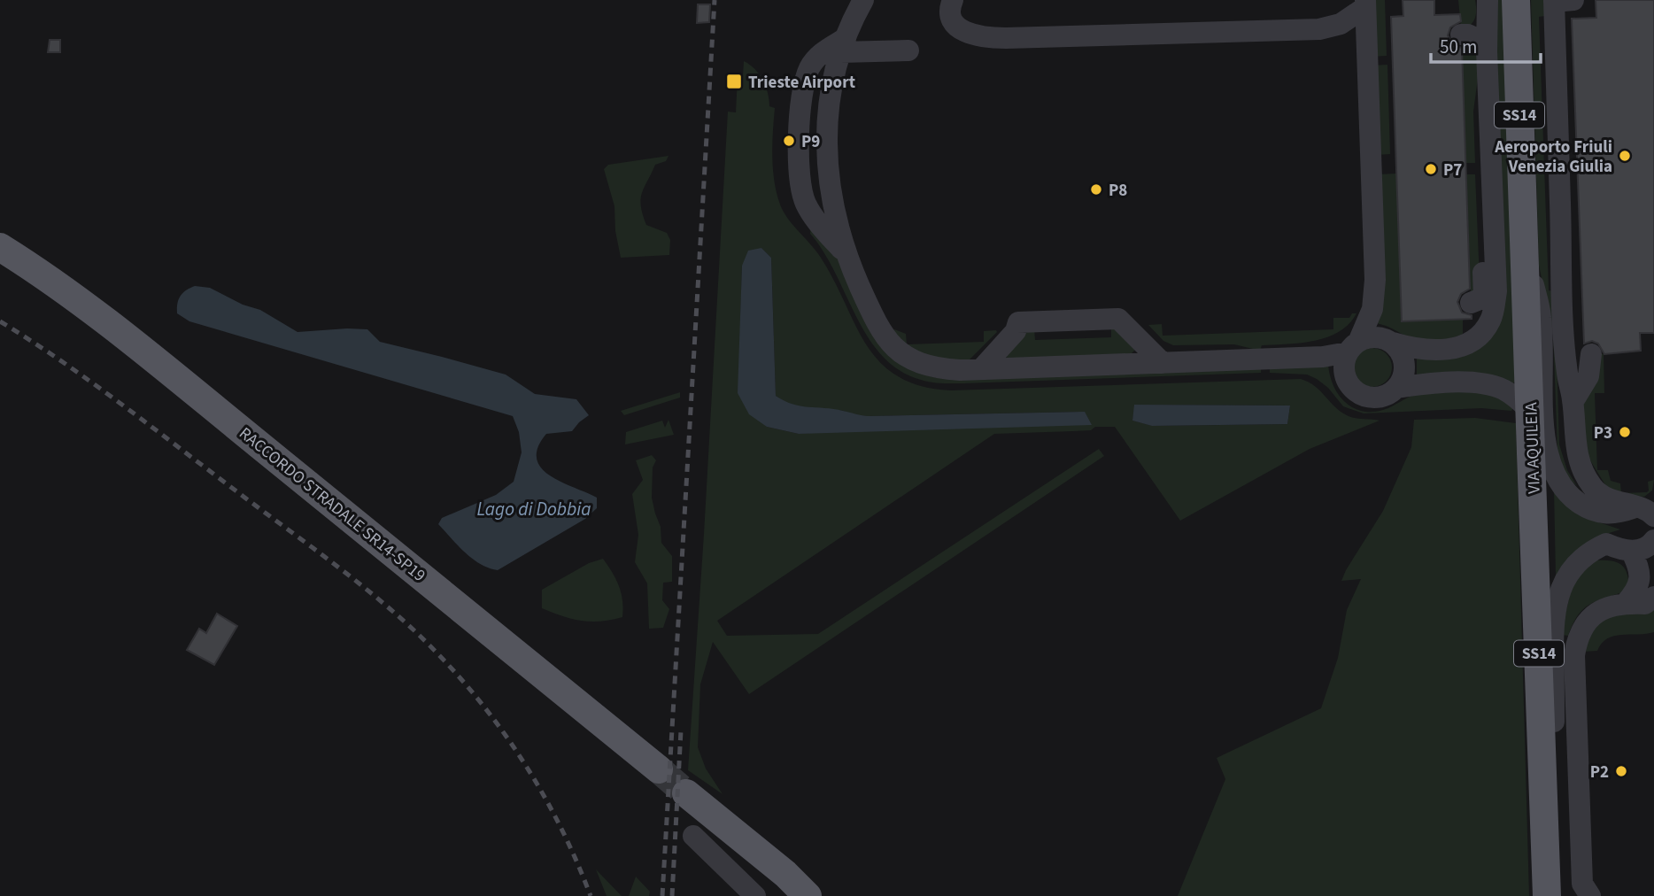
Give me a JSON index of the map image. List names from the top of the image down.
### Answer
{
  "streets": {
    "main road": ["SS14", "VIA AQUILEIA", "RACCORDO STRADALE SR14-SP19"]
  },
  "water": ["Lago di Dobbia"],
  "places": {
    "transit": ["Trieste Airport"],
    "other": [
      "P9",
      "Aeroporto Friuli Venezia Giulia",
      "P7",
      "P8",
      "P3",
      "P2"
    ]
  },
  "scale_bar": "50 m"
}
